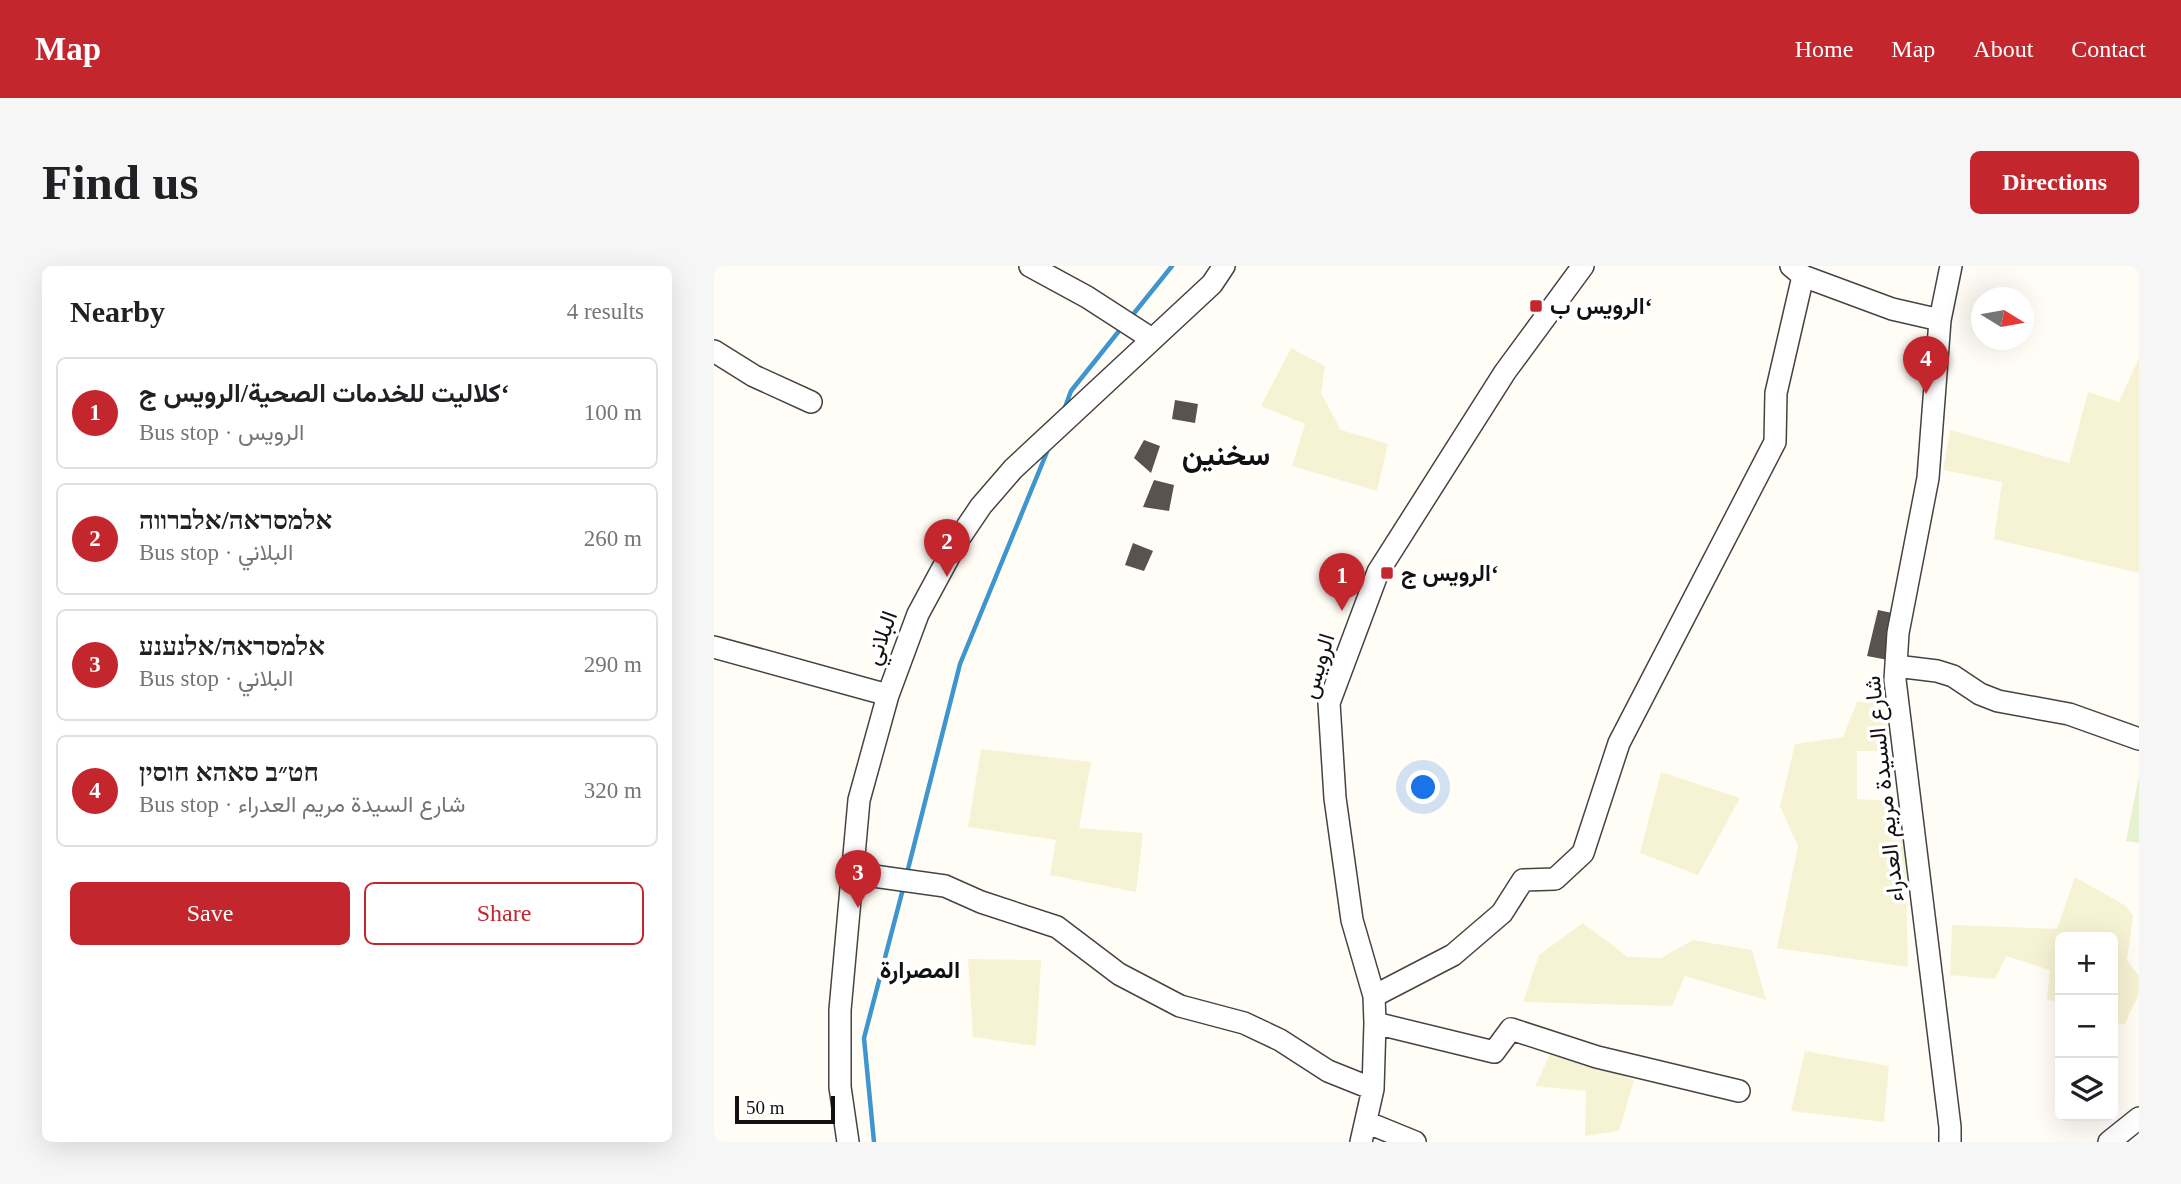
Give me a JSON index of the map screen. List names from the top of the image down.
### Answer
{
  "streets": {
    "street": ["البلاني", "الرويس", "شارع السيدة مريم العدراء"]
  },
  "districts": ["سخنين", "المصرارة"],
  "places": {
    "transit": ["الرويس ب‘", "الرويس ج‘"]
  },
  "scale_bar": "50 m",
  "north": "right",
  "page": {
    "header": "Map",
    "nav": [
      "Home",
      "Map",
      "About",
      "Contact"
    ],
    "buttons": [
      "Directions",
      ["Save", "Share"]
    ],
    "title": "Find us",
    "heading": ["Nearby", "4 results"],
    "pins": [
      "4",
      "2",
      "1",
      "3"
    ],
    "list": [
      {
        "mark": "1",
        "name": "كلاليت للخدمات الصحية/الرويس ج‘",
        "note": "Bus stop · الرويس",
        "value": "100 m"
      },
      {
        "mark": "2",
        "name": "אלמסראה/אלברווה",
        "note": "Bus stop · البلاني",
        "value": "260 m"
      },
      {
        "mark": "3",
        "name": "אלמסראה/אלנענע",
        "note": "Bus stop · البلاني",
        "value": "290 m"
      },
      {
        "mark": "4",
        "name": "חט״ב סאהא חוסין",
        "note": "Bus stop · شارع السيدة مريم العدراء",
        "value": "320 m"
      }
    ],
    "map_buttons": ["+", "−"],
    "scale": "50 m"
  }
}
